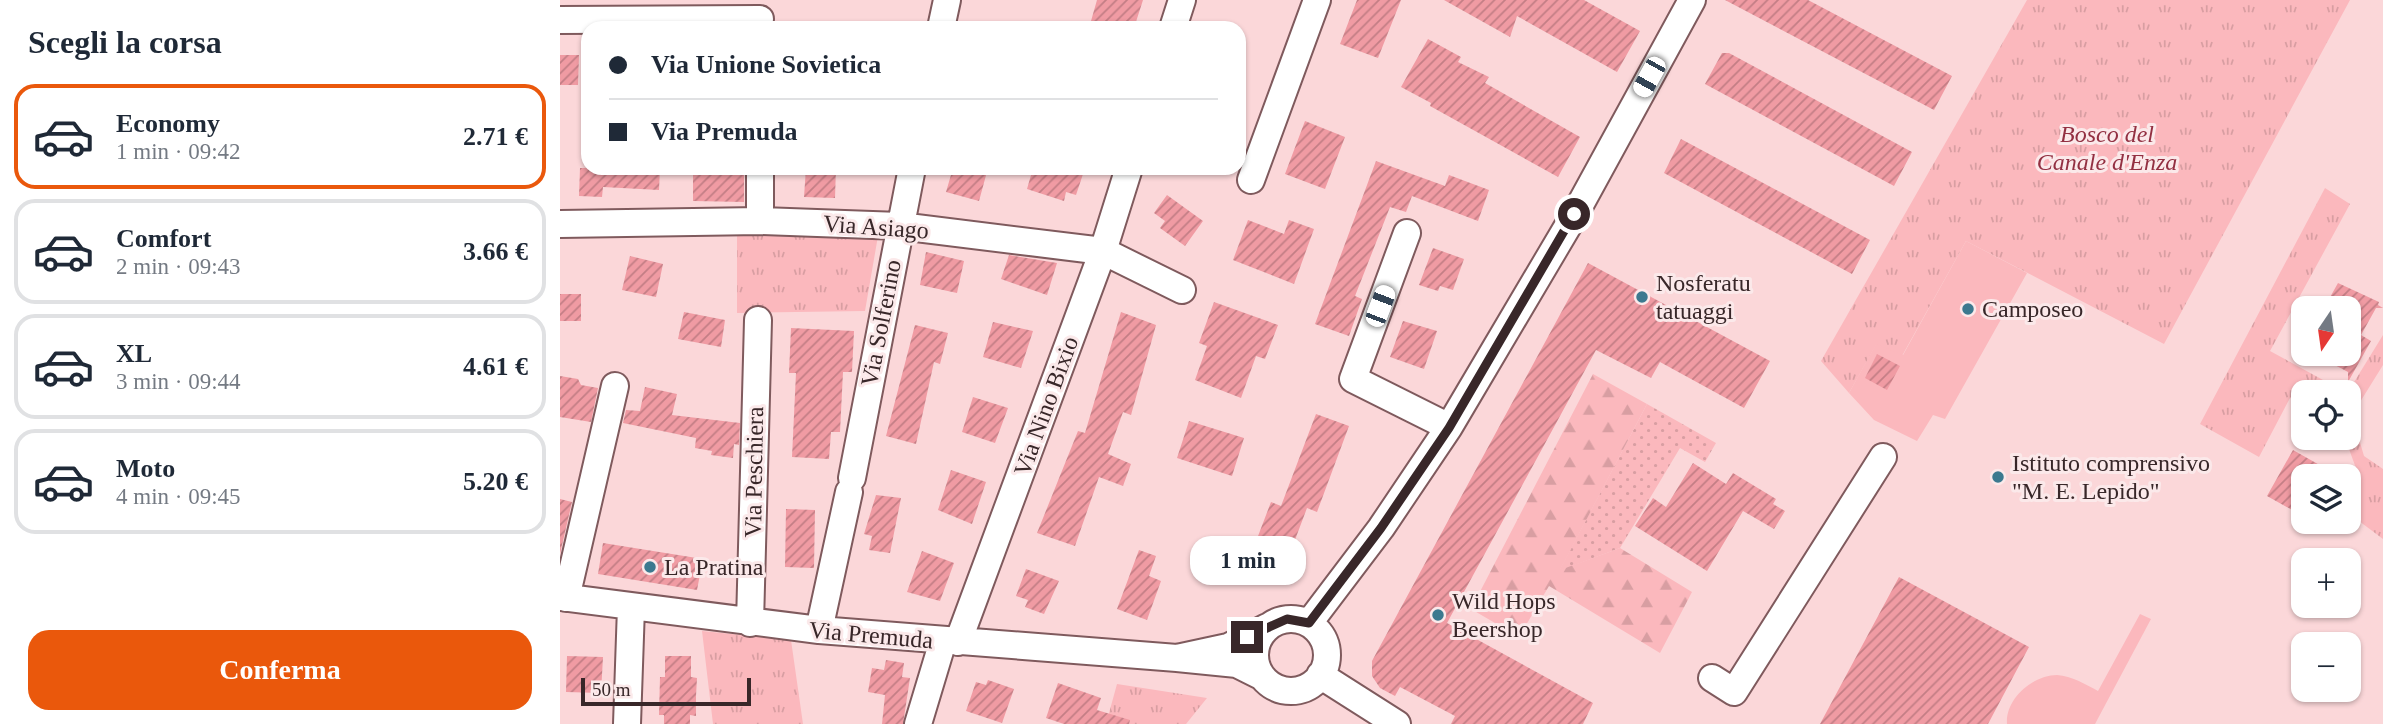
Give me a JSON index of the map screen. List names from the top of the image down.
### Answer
{
  "streets": {
    "street": [
      "Via Asiago",
      "Via Solferino",
      "Via Nino Bixio",
      "Via Peschiera",
      "Via Premuda"
    ]
  },
  "crossings": [
    ["Via Asiago", "Via Solferino"],
    ["Via Asiago", "Via Nino Bixio"],
    ["Via Solferino", "Via Premuda"],
    ["Via Nino Bixio", "Via Premuda"],
    ["Via Peschiera", "Via Premuda"]
  ],
  "parks": ["Bosco del Canale d'Enza"],
  "places": [
    "Nosferatu tatuaggi",
    "Camposeo",
    "Istituto comprensivo \"M. E. Lepido\"",
    "La Pratina",
    "Wild Hops Beershop"
  ],
  "scale_bar": "50 m",
  "north": "bottom",
  "page": {
    "heading": "Scegli la corsa",
    "banner": ["Via Unione Sovietica", "Via Premuda"],
    "list": [
      {
        "name": "Economy",
        "note": "1 min · 09:42",
        "value": "2.71 €"
      },
      {
        "name": "Comfort",
        "note": "2 min · 09:43",
        "value": "3.66 €"
      },
      {
        "name": "XL",
        "note": "3 min · 09:44",
        "value": "4.61 €"
      },
      {
        "name": "Moto",
        "note": "4 min · 09:45",
        "value": "5.20 €"
      }
    ],
    "map_buttons": ["+", "−"],
    "bubble": "1 min",
    "buttons": "Conferma",
    "scale": "50 m"
  }
}
